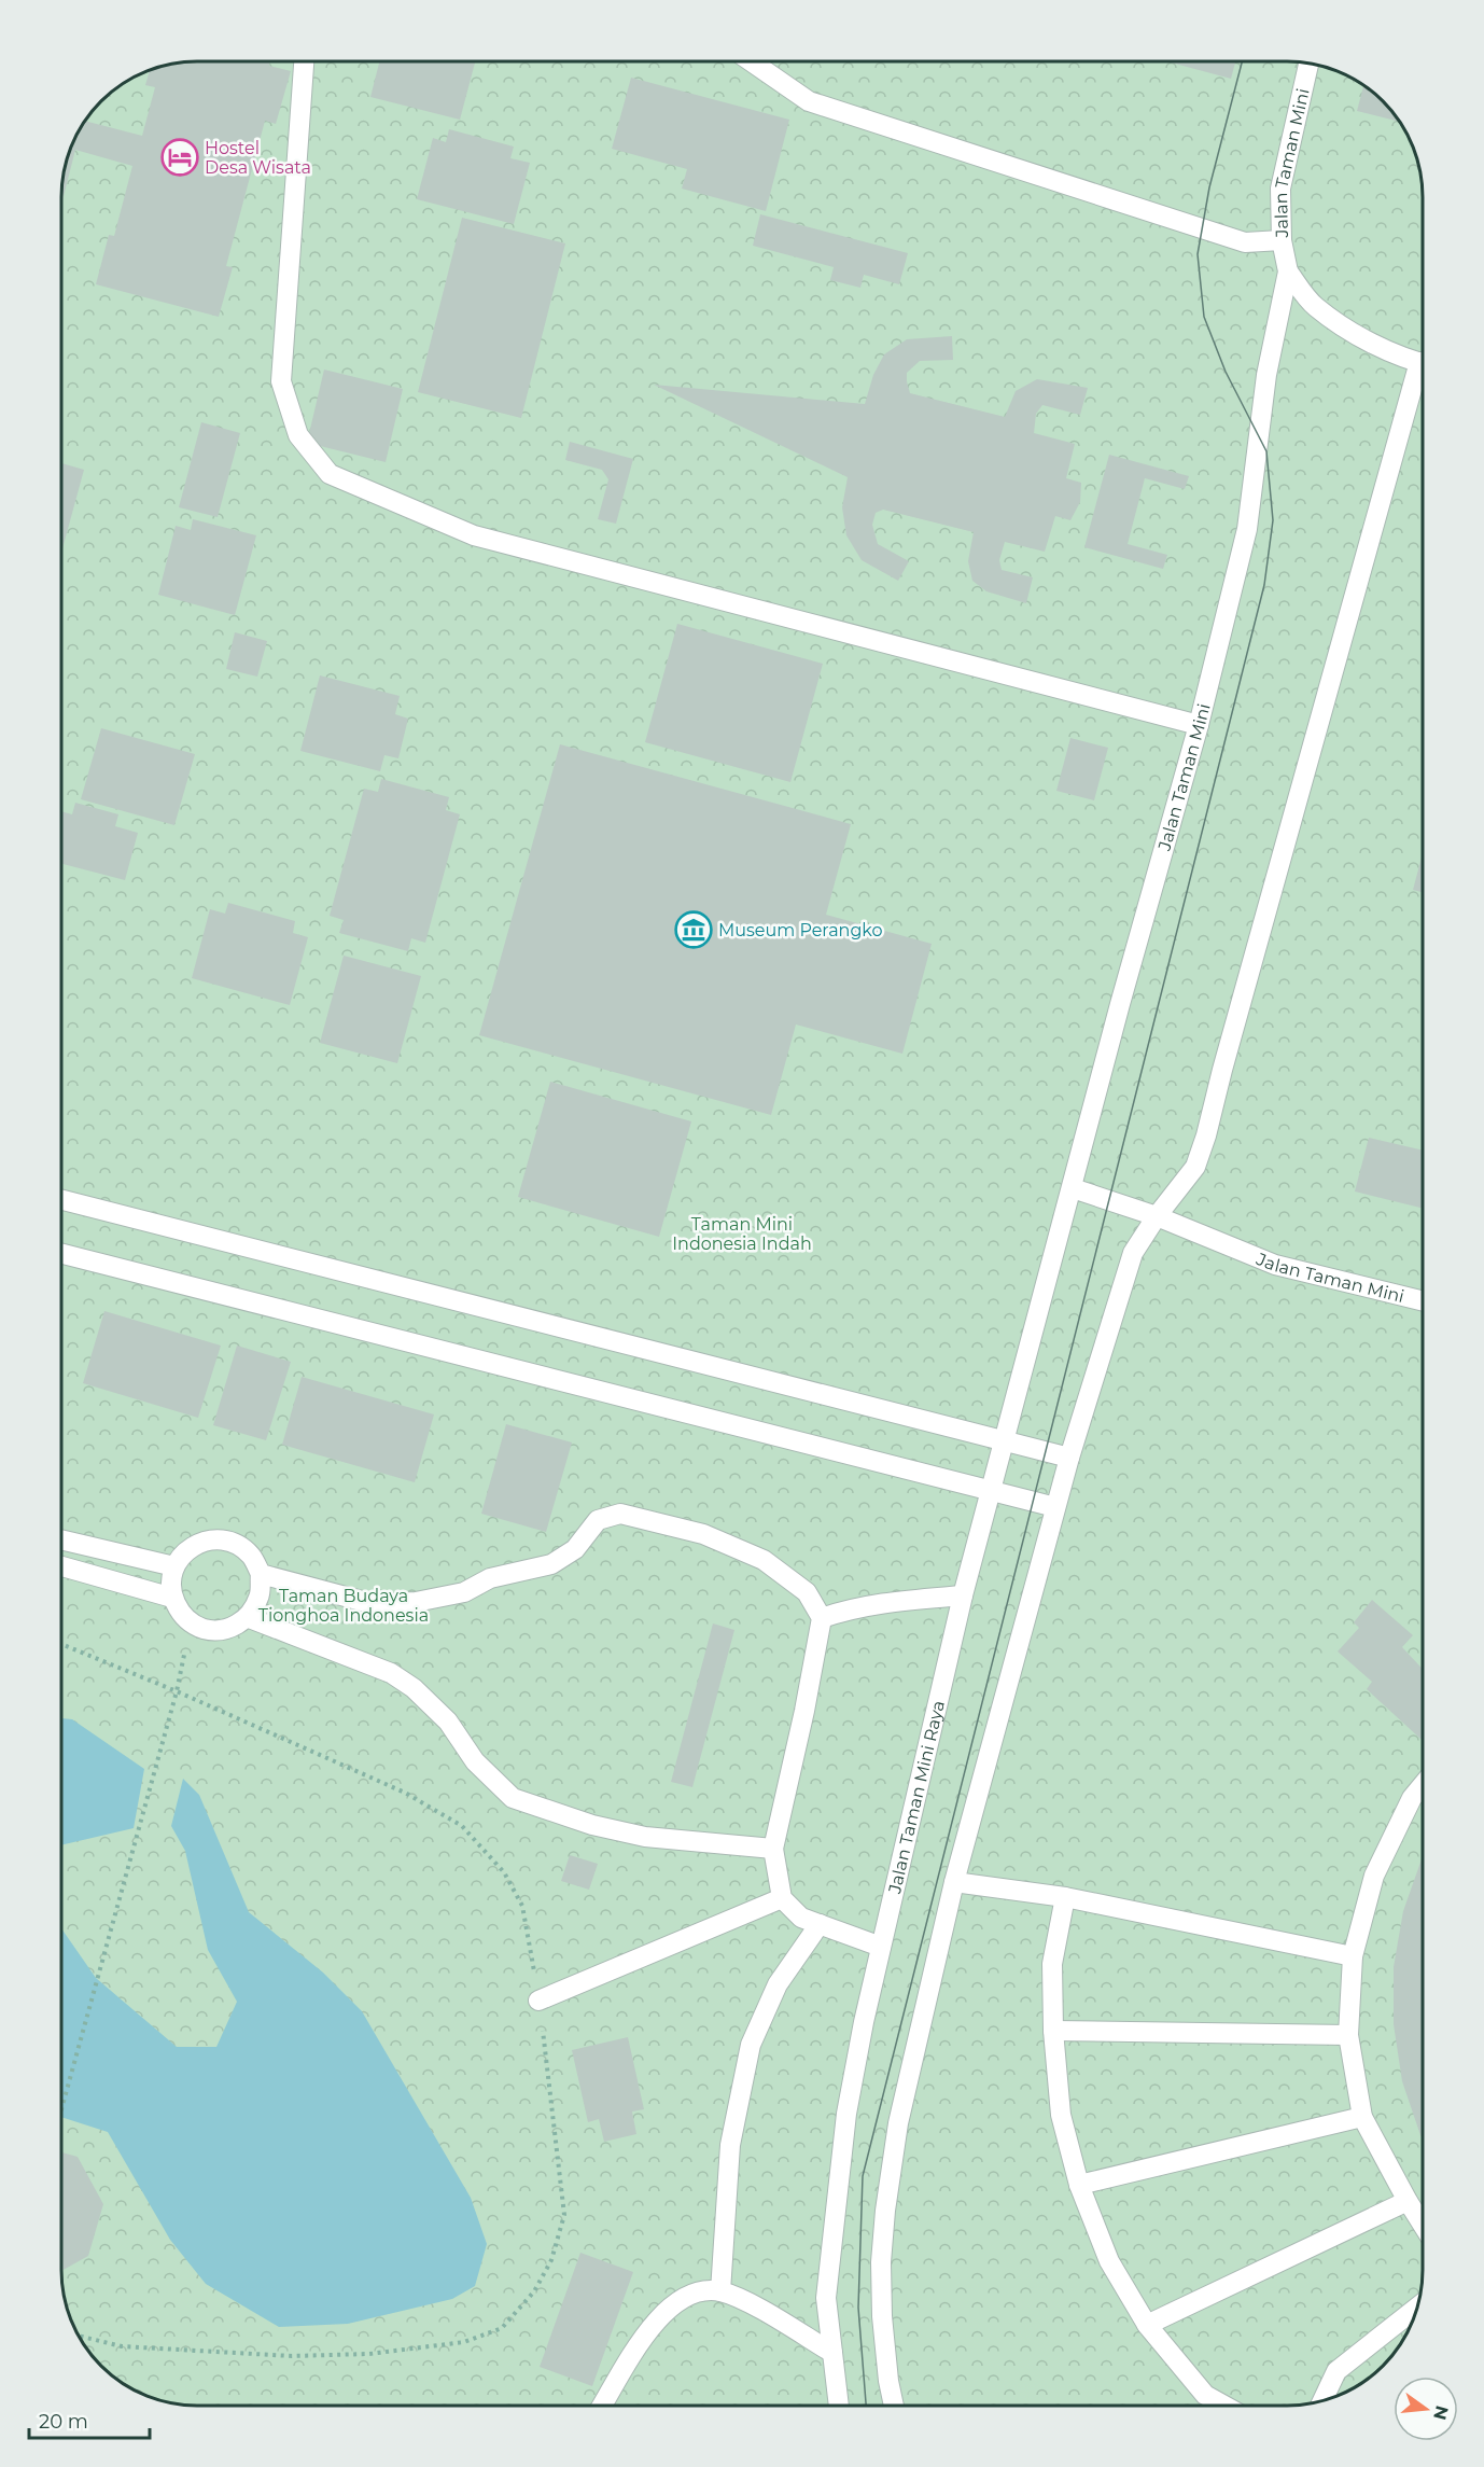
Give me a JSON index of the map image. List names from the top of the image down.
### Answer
{
  "streets": {
    "lane": ["Jalan Taman Mini", "Jalan Taman Mini Raya"]
  },
  "crossings": [
    ["Jalan Taman Mini", "Jalan Taman Mini Raya"]
  ],
  "parks": ["Taman Mini Indonesia Indah", "Taman Budaya Tionghoa Indonesia"],
  "places": {
    "hotel": ["Hostel Desa Wisata"],
    "museum": ["Museum Perangko"]
  },
  "scale_bar": "20 m",
  "north": "right"
}
